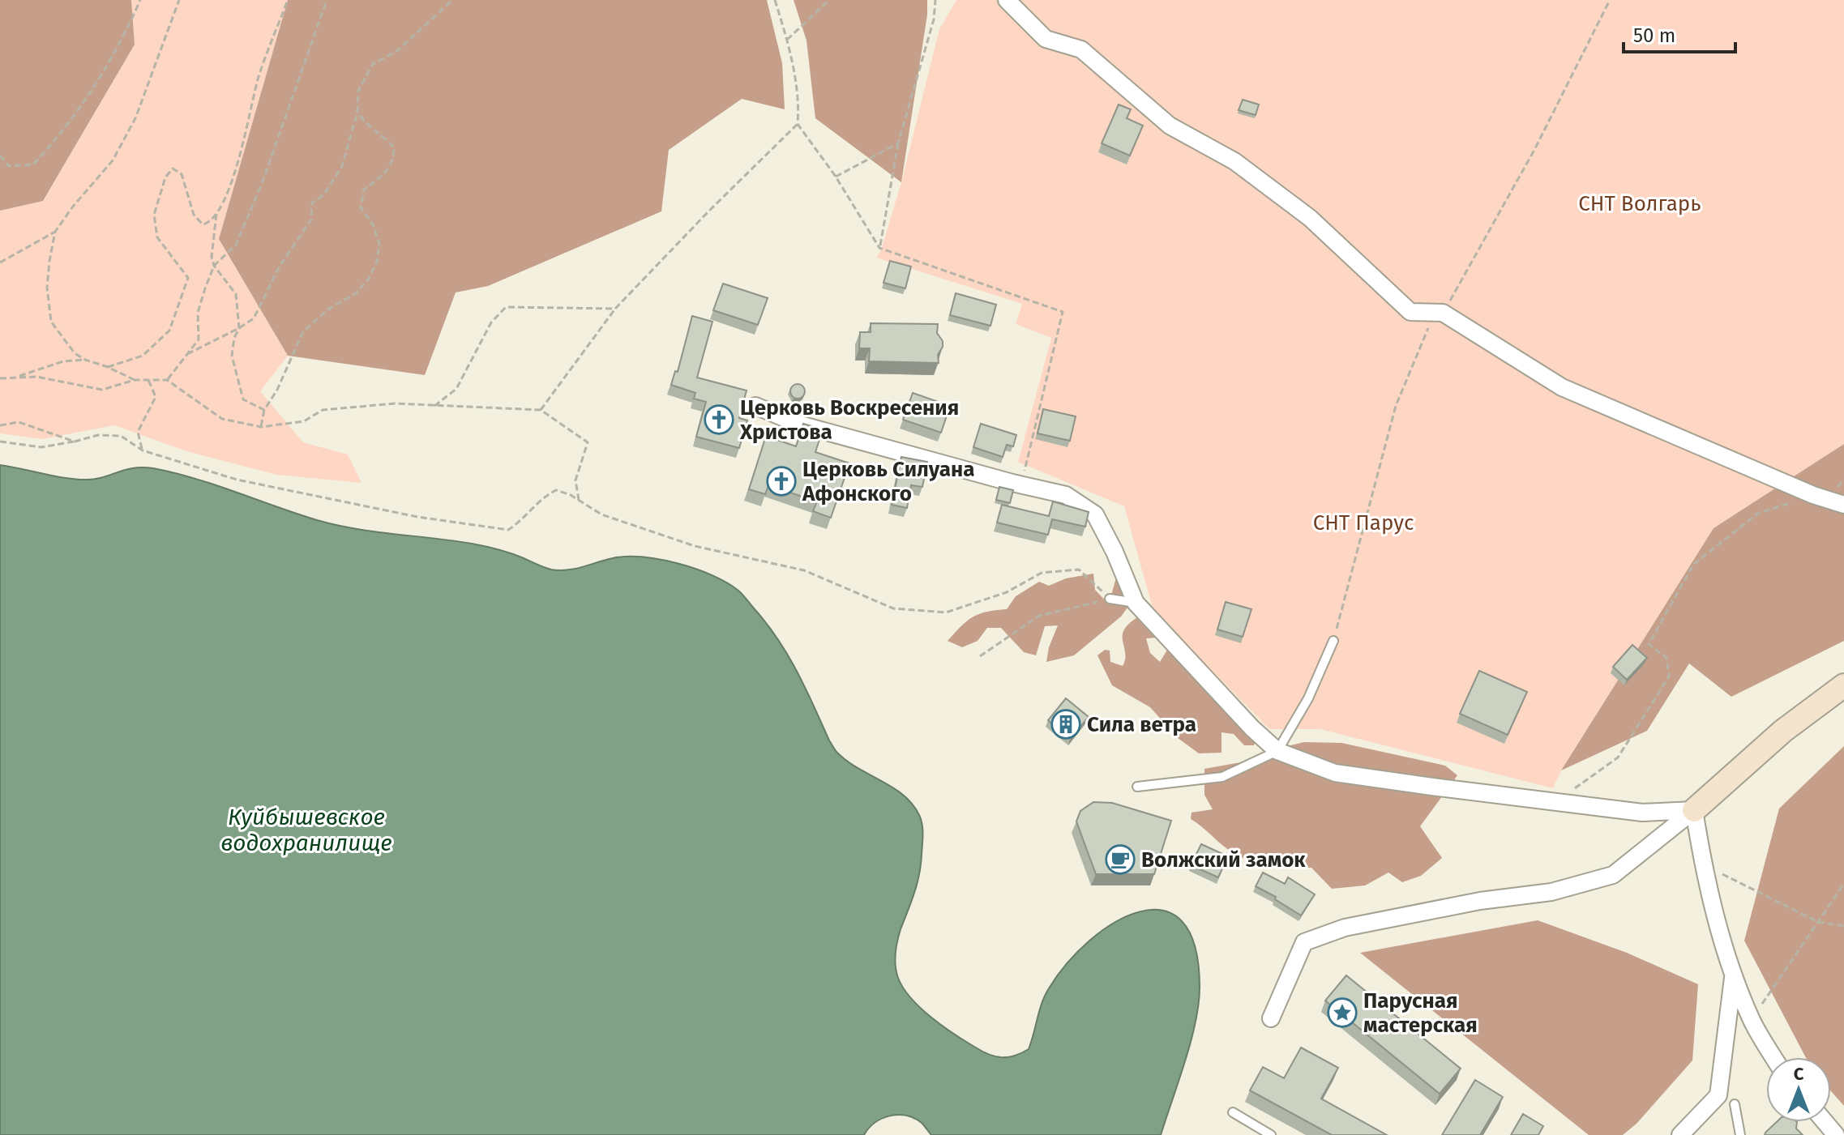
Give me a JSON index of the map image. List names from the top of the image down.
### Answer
{
  "water": ["Куйбышевское водохранилище"],
  "parks": ["СНТ Волгарь", "СНТ Парус"],
  "places": {
    "church": ["Церковь Воскресения Христова", "Церковь Силуана Афонского"],
    "building": ["Сила ветра"],
    "cafe": ["Волжский замок"],
    "place": ["Парусная мастерская"]
  },
  "scale_bar": "50 m",
  "north": "top"
}
